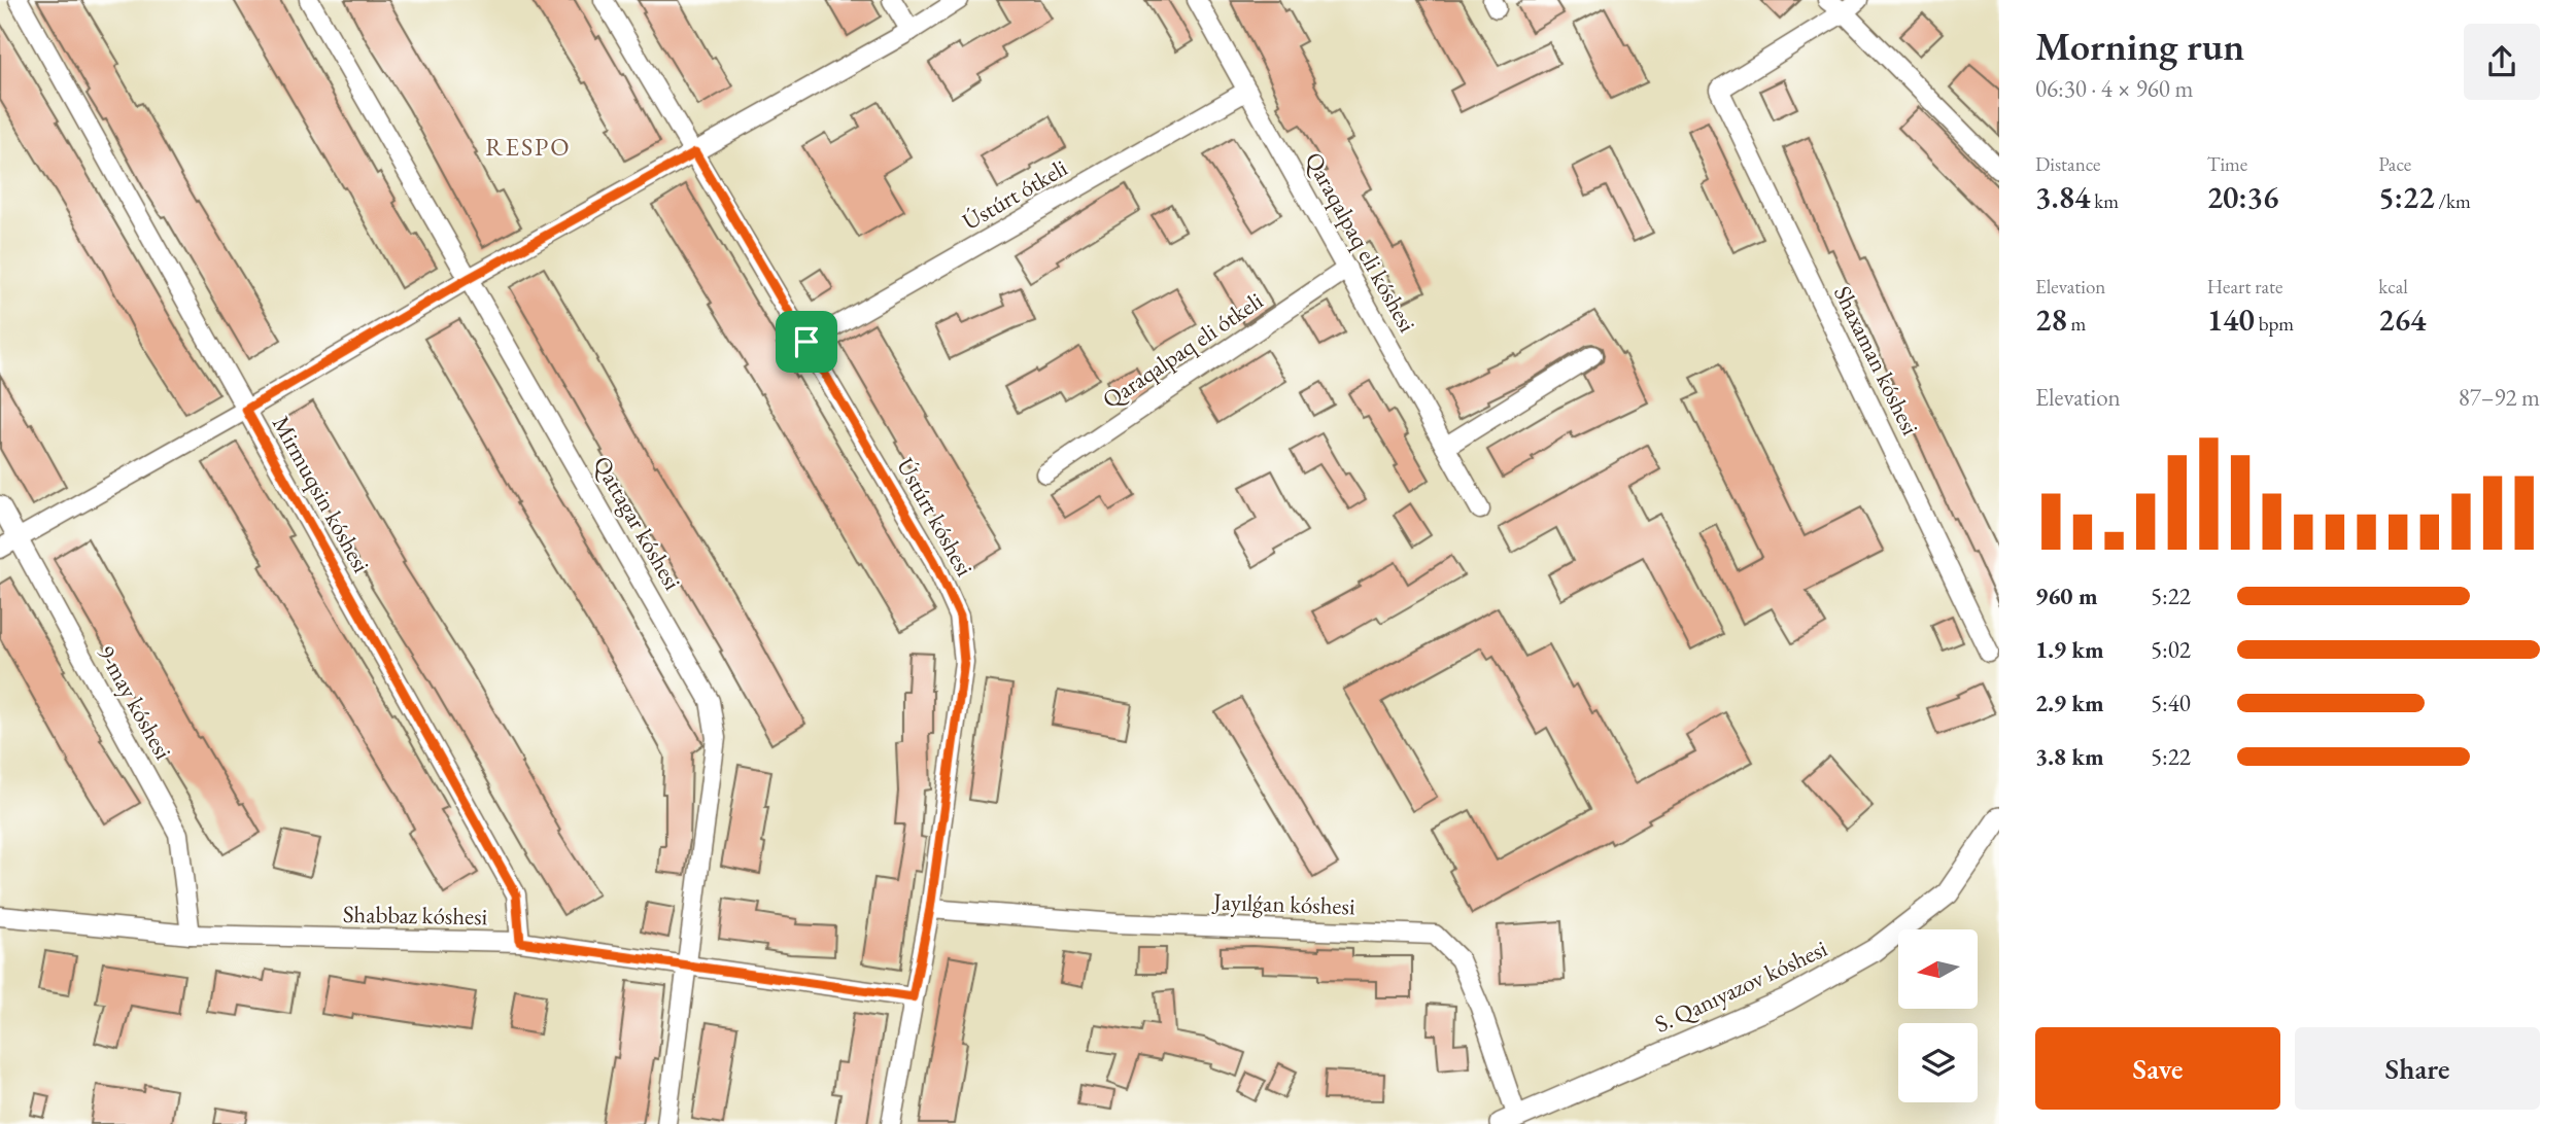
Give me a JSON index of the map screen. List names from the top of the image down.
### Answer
{
  "streets": {
    "street": [
      "Ústúrt ótkeli",
      "Qaraqalpaq eli kóshesi",
      "Qaraqalpaq eli ótkeli",
      "Shaxaman kóshesi",
      "Mirmuqsin kóshesi",
      "Ústúrt kóshesi",
      "Qattagar kóshesi",
      "9-may kóshesi",
      "Jayılǵan kóshesi",
      "Shabbaz kóshesi",
      "S. Qanıyazov kóshesi"
    ]
  },
  "crossings": [
    ["Ústúrt ótkeli", "Qaraqalpaq eli kóshesi"],
    ["Ústúrt ótkeli", "Ústúrt kóshesi"],
    ["Qaraqalpaq eli kóshesi", "Qaraqalpaq eli ótkeli"],
    ["Mirmuqsin kóshesi", "Shabbaz kóshesi"],
    ["Ústúrt kóshesi", "Jayılǵan kóshesi"],
    ["Ústúrt kóshesi", "Shabbaz kóshesi"],
    ["Qattagar kóshesi", "Shabbaz kóshesi"],
    ["9-may kóshesi", "Shabbaz kóshesi"],
    ["Jayılǵan kóshesi", "S. Qanıyazov kóshesi"]
  ],
  "districts": ["RESPO"],
  "north": "left",
  "page": {
    "heading": ["Morning run", "06:30 · 4 × 960 m"],
    "stats": [
      ["Distance", "3.84 km"],
      ["Time", "20:36"],
      ["Pace", "5:22 /km"],
      ["Elevation", "28 m"],
      ["Heart rate", "140 bpm"],
      ["kcal", "264"]
    ],
    "chart": ["Elevation", "87–92 m"],
    "list": [
      {
        "name": "960 m",
        "note": "5:22"
      },
      {
        "name": "1.9 km",
        "note": "5:02"
      },
      {
        "name": "2.9 km",
        "note": "5:40"
      },
      {
        "name": "3.8 km",
        "note": "5:22"
      }
    ],
    "buttons": ["Save", "Share"]
  }
}
